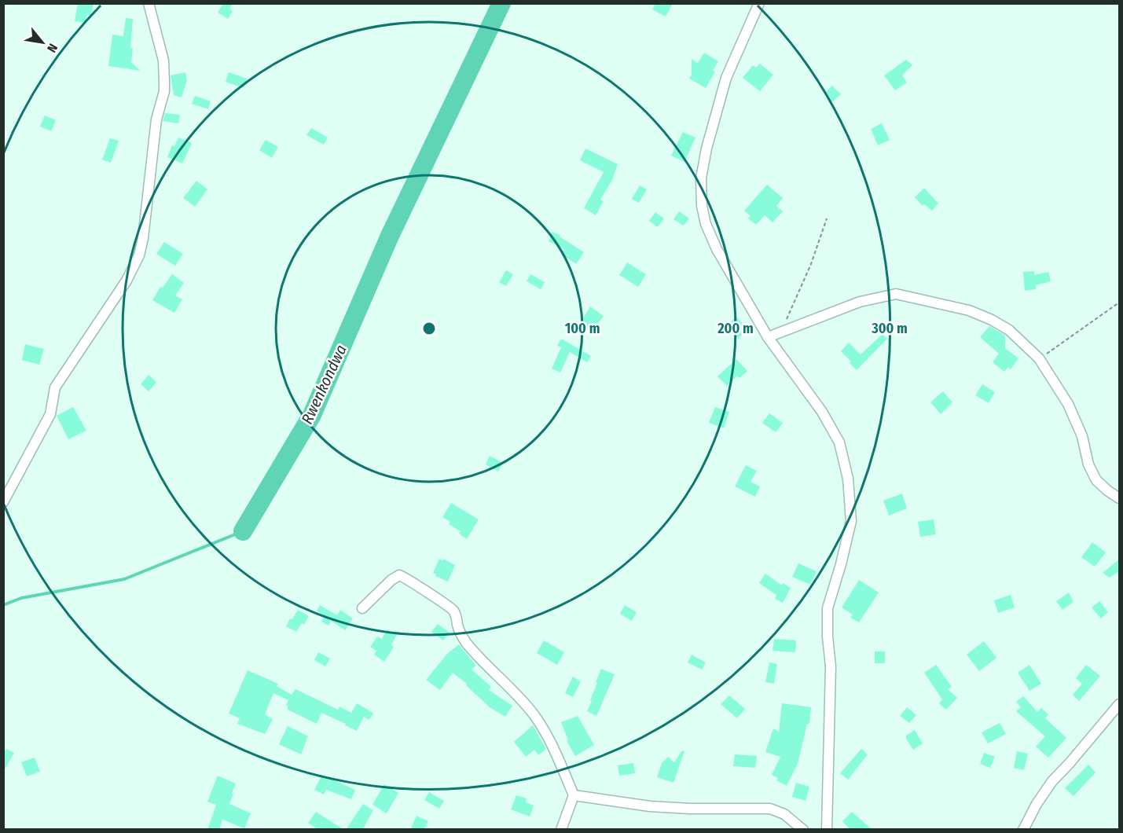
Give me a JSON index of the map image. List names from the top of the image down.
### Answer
{
  "water": ["Rwenkondwa"],
  "north": "bottom right",
  "rings": ["100 m", "200 m", "300 m"]
}
